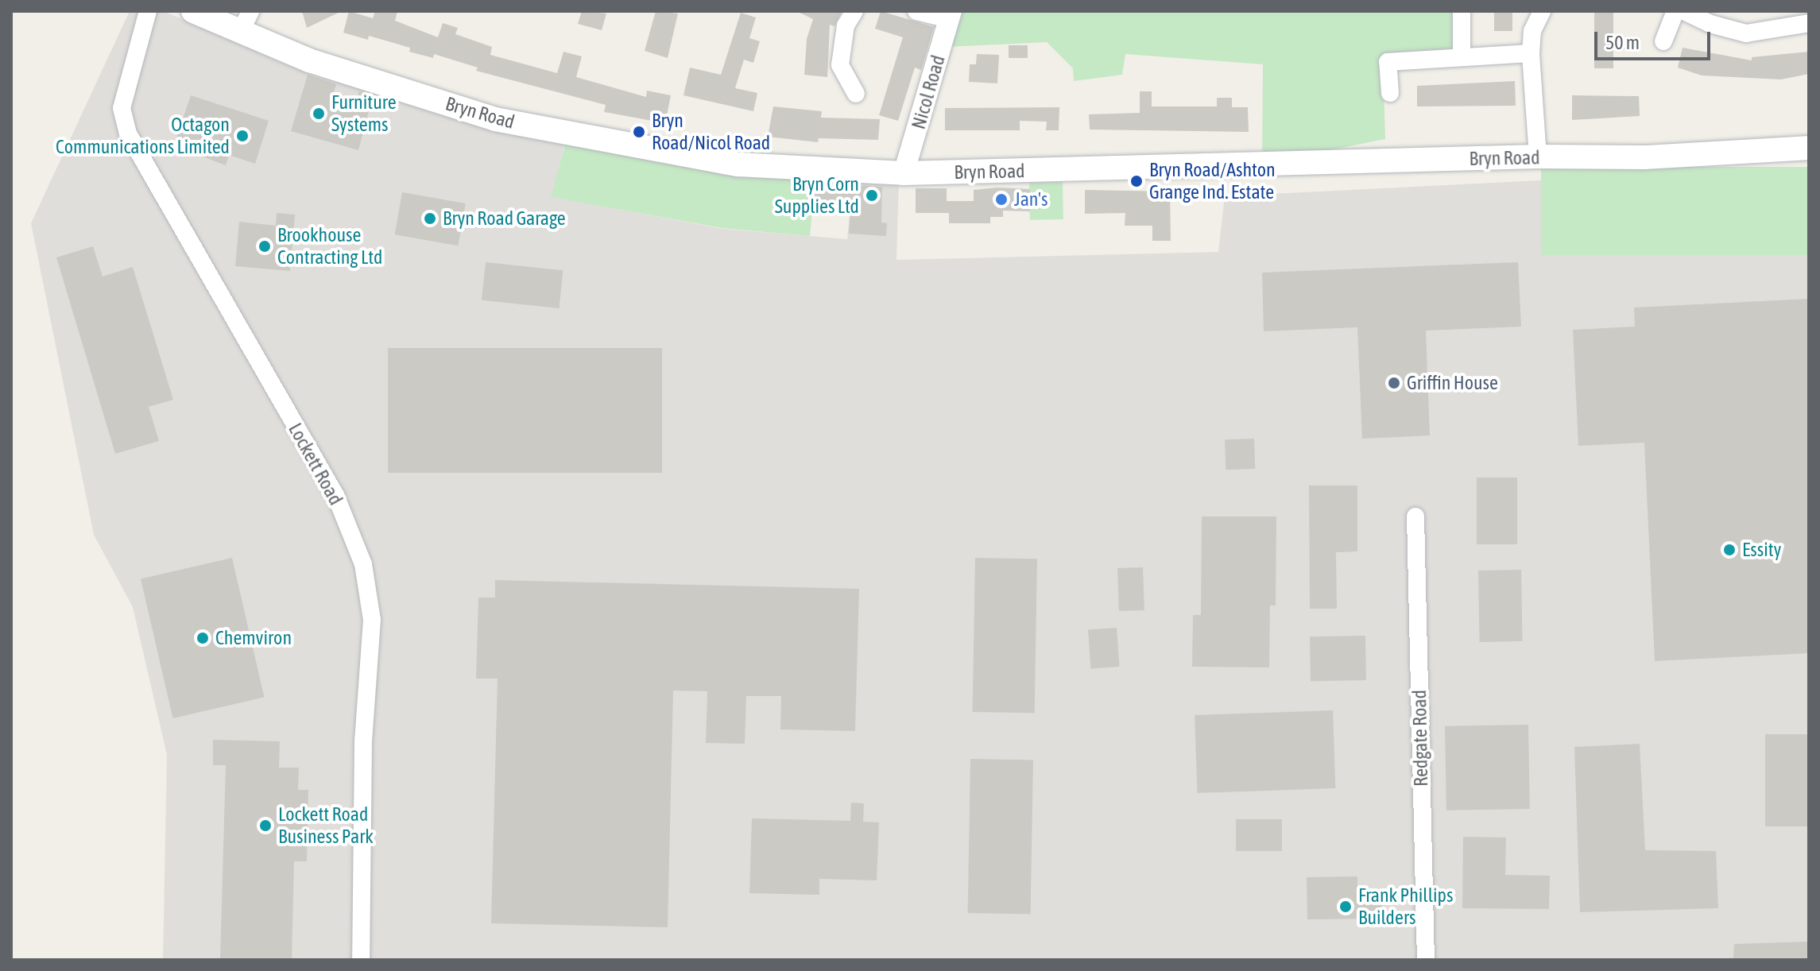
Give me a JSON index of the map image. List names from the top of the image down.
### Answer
{
  "streets": {
    "main road": ["Bryn Road"],
    "street": ["Nicol Road", "Lockett Road", "Redgate Road"]
  },
  "crossings": [
    ["Nicol Road", "Bryn Road"]
  ],
  "places": [
    "Furniture Systems",
    "Bryn Road/Nicol Road",
    "Octagon Communications Limited",
    "Bryn Road/Ashton Grange Ind. Estate",
    "Bryn Corn Supplies Ltd",
    "Jan's",
    "Bryn Road Garage",
    "Brookhouse Contracting Ltd",
    "Griffin House",
    "Essity",
    "Chemviron",
    "Lockett Road Business Park",
    "Frank Phillips Builders"
  ],
  "scale_bar": "50 m"
}
